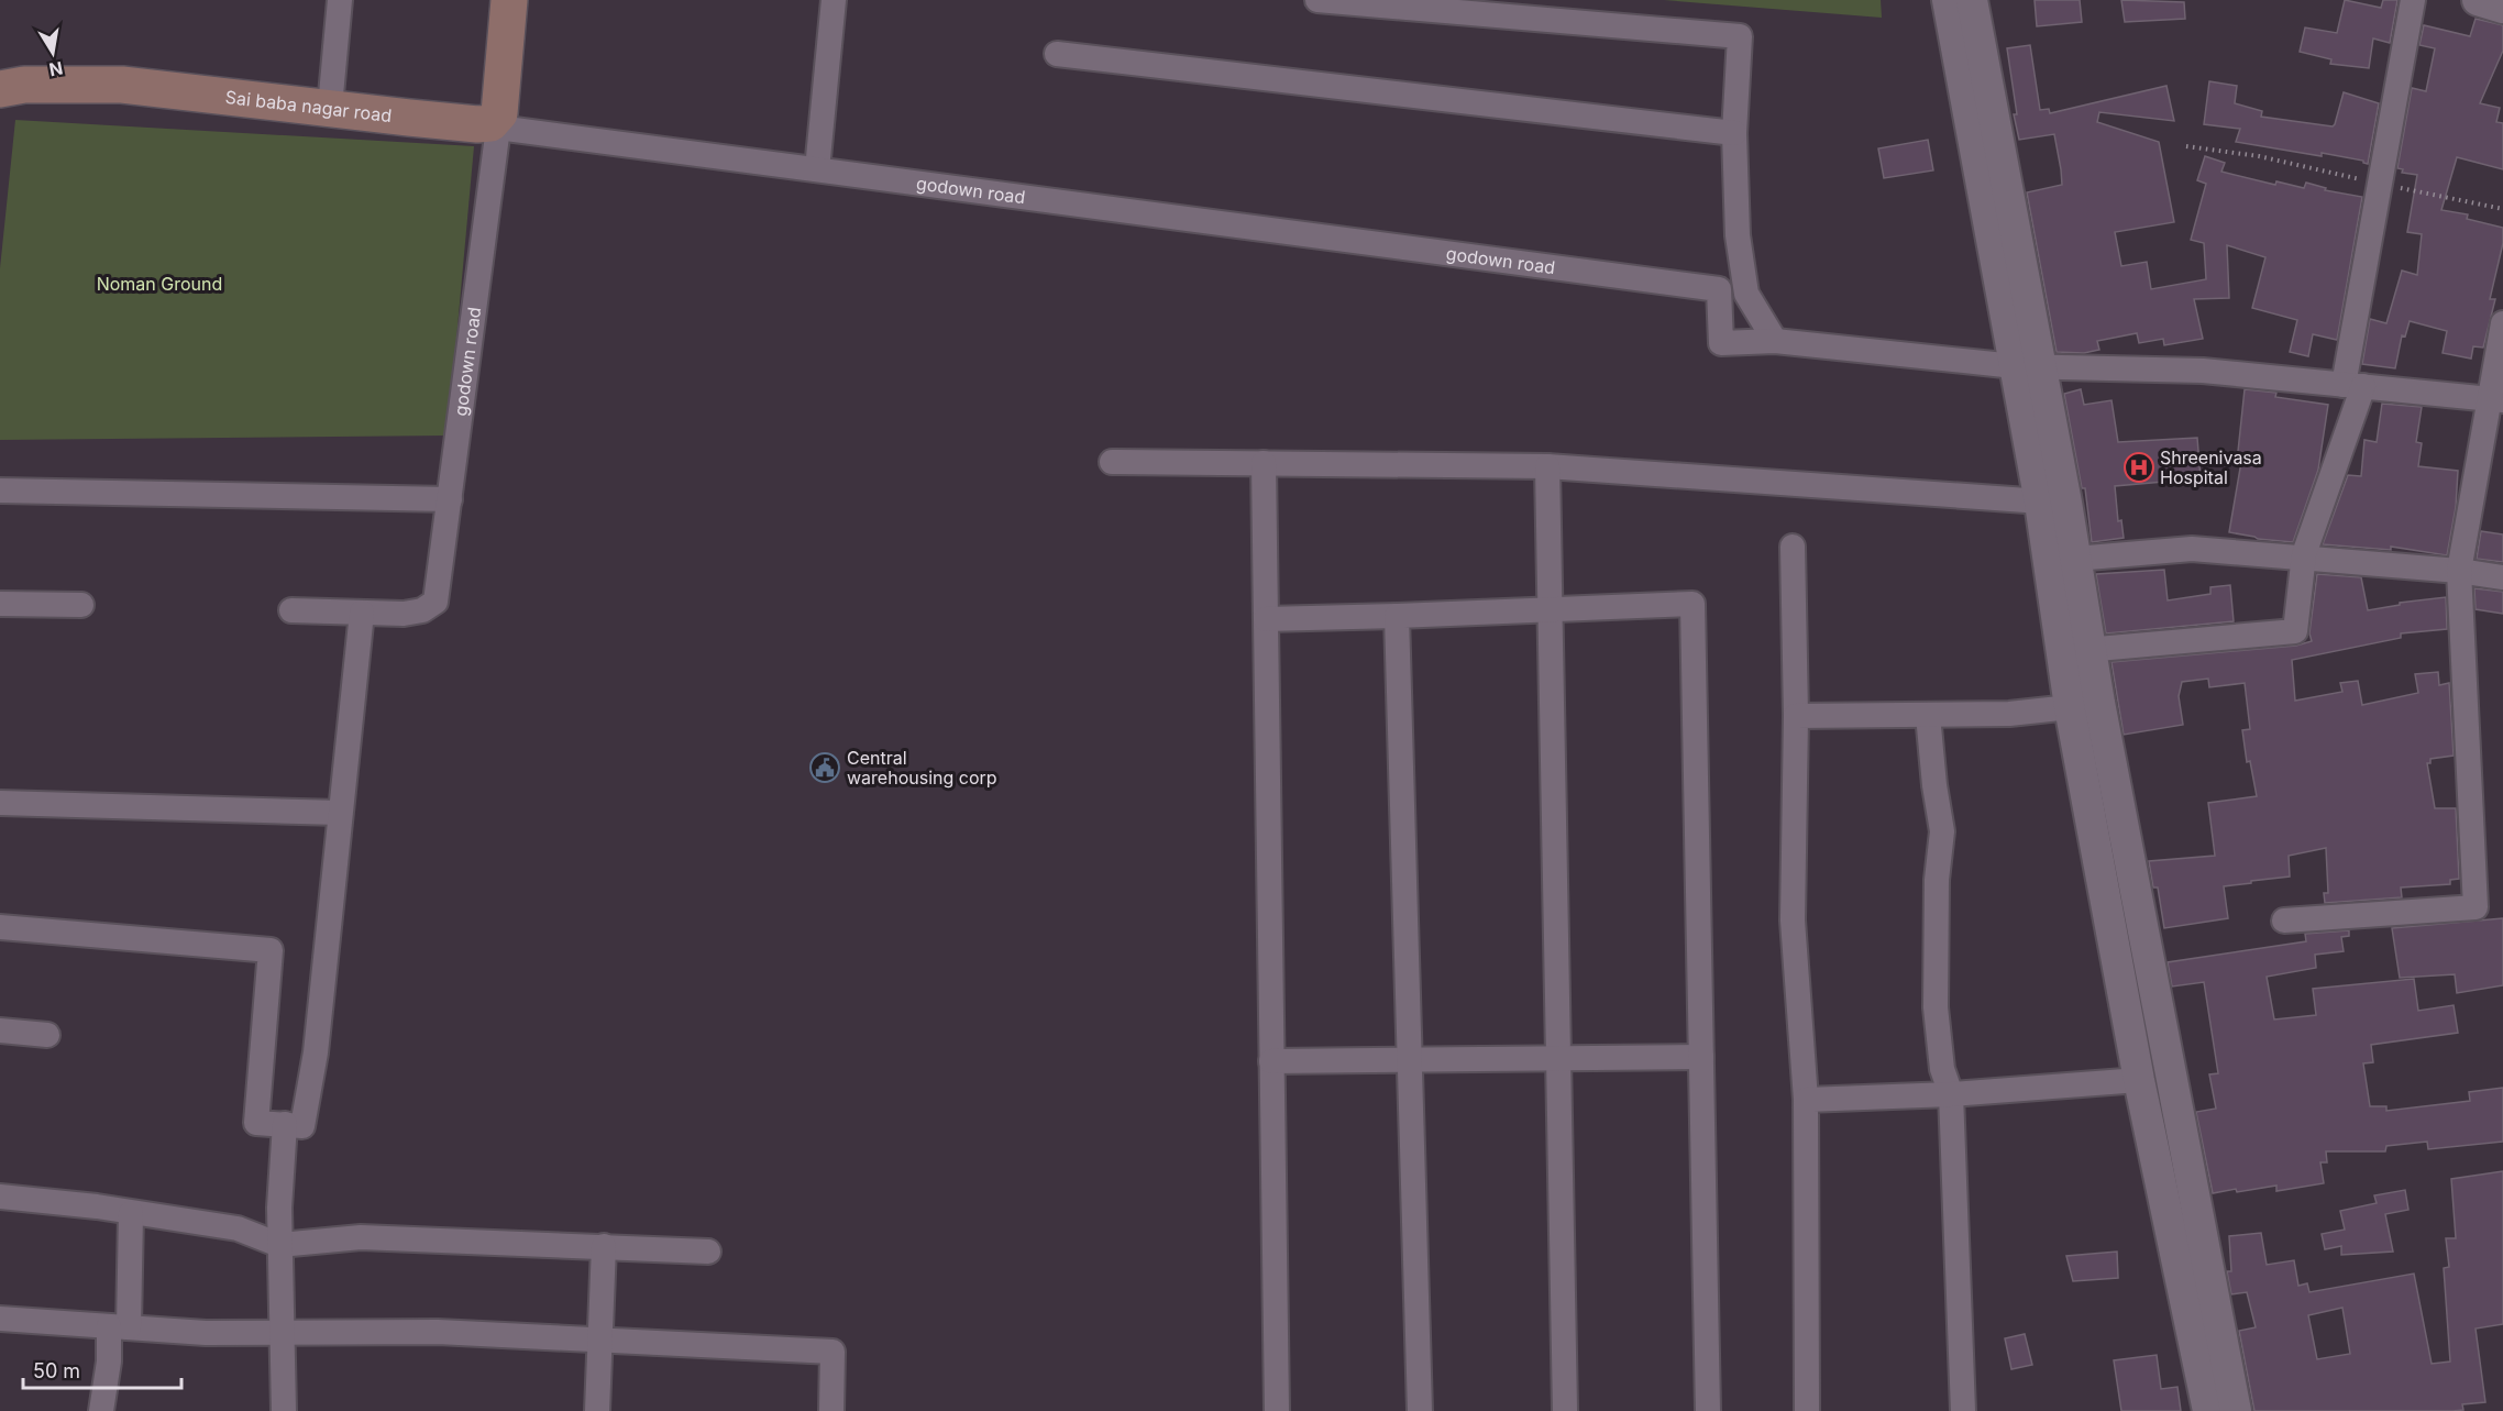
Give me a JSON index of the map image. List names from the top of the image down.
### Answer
{
  "streets": {
    "main road": ["Sai baba nagar road"],
    "street": ["godown road"]
  },
  "crossings": [
    ["Sai baba nagar road", "godown road"]
  ],
  "parks": ["Noman Ground"],
  "places": {
    "hospital": ["Shreenivasa Hospital"],
    "public building": ["Central warehousing corp"]
  },
  "scale_bar": "50 m",
  "north": "bottom"
}
